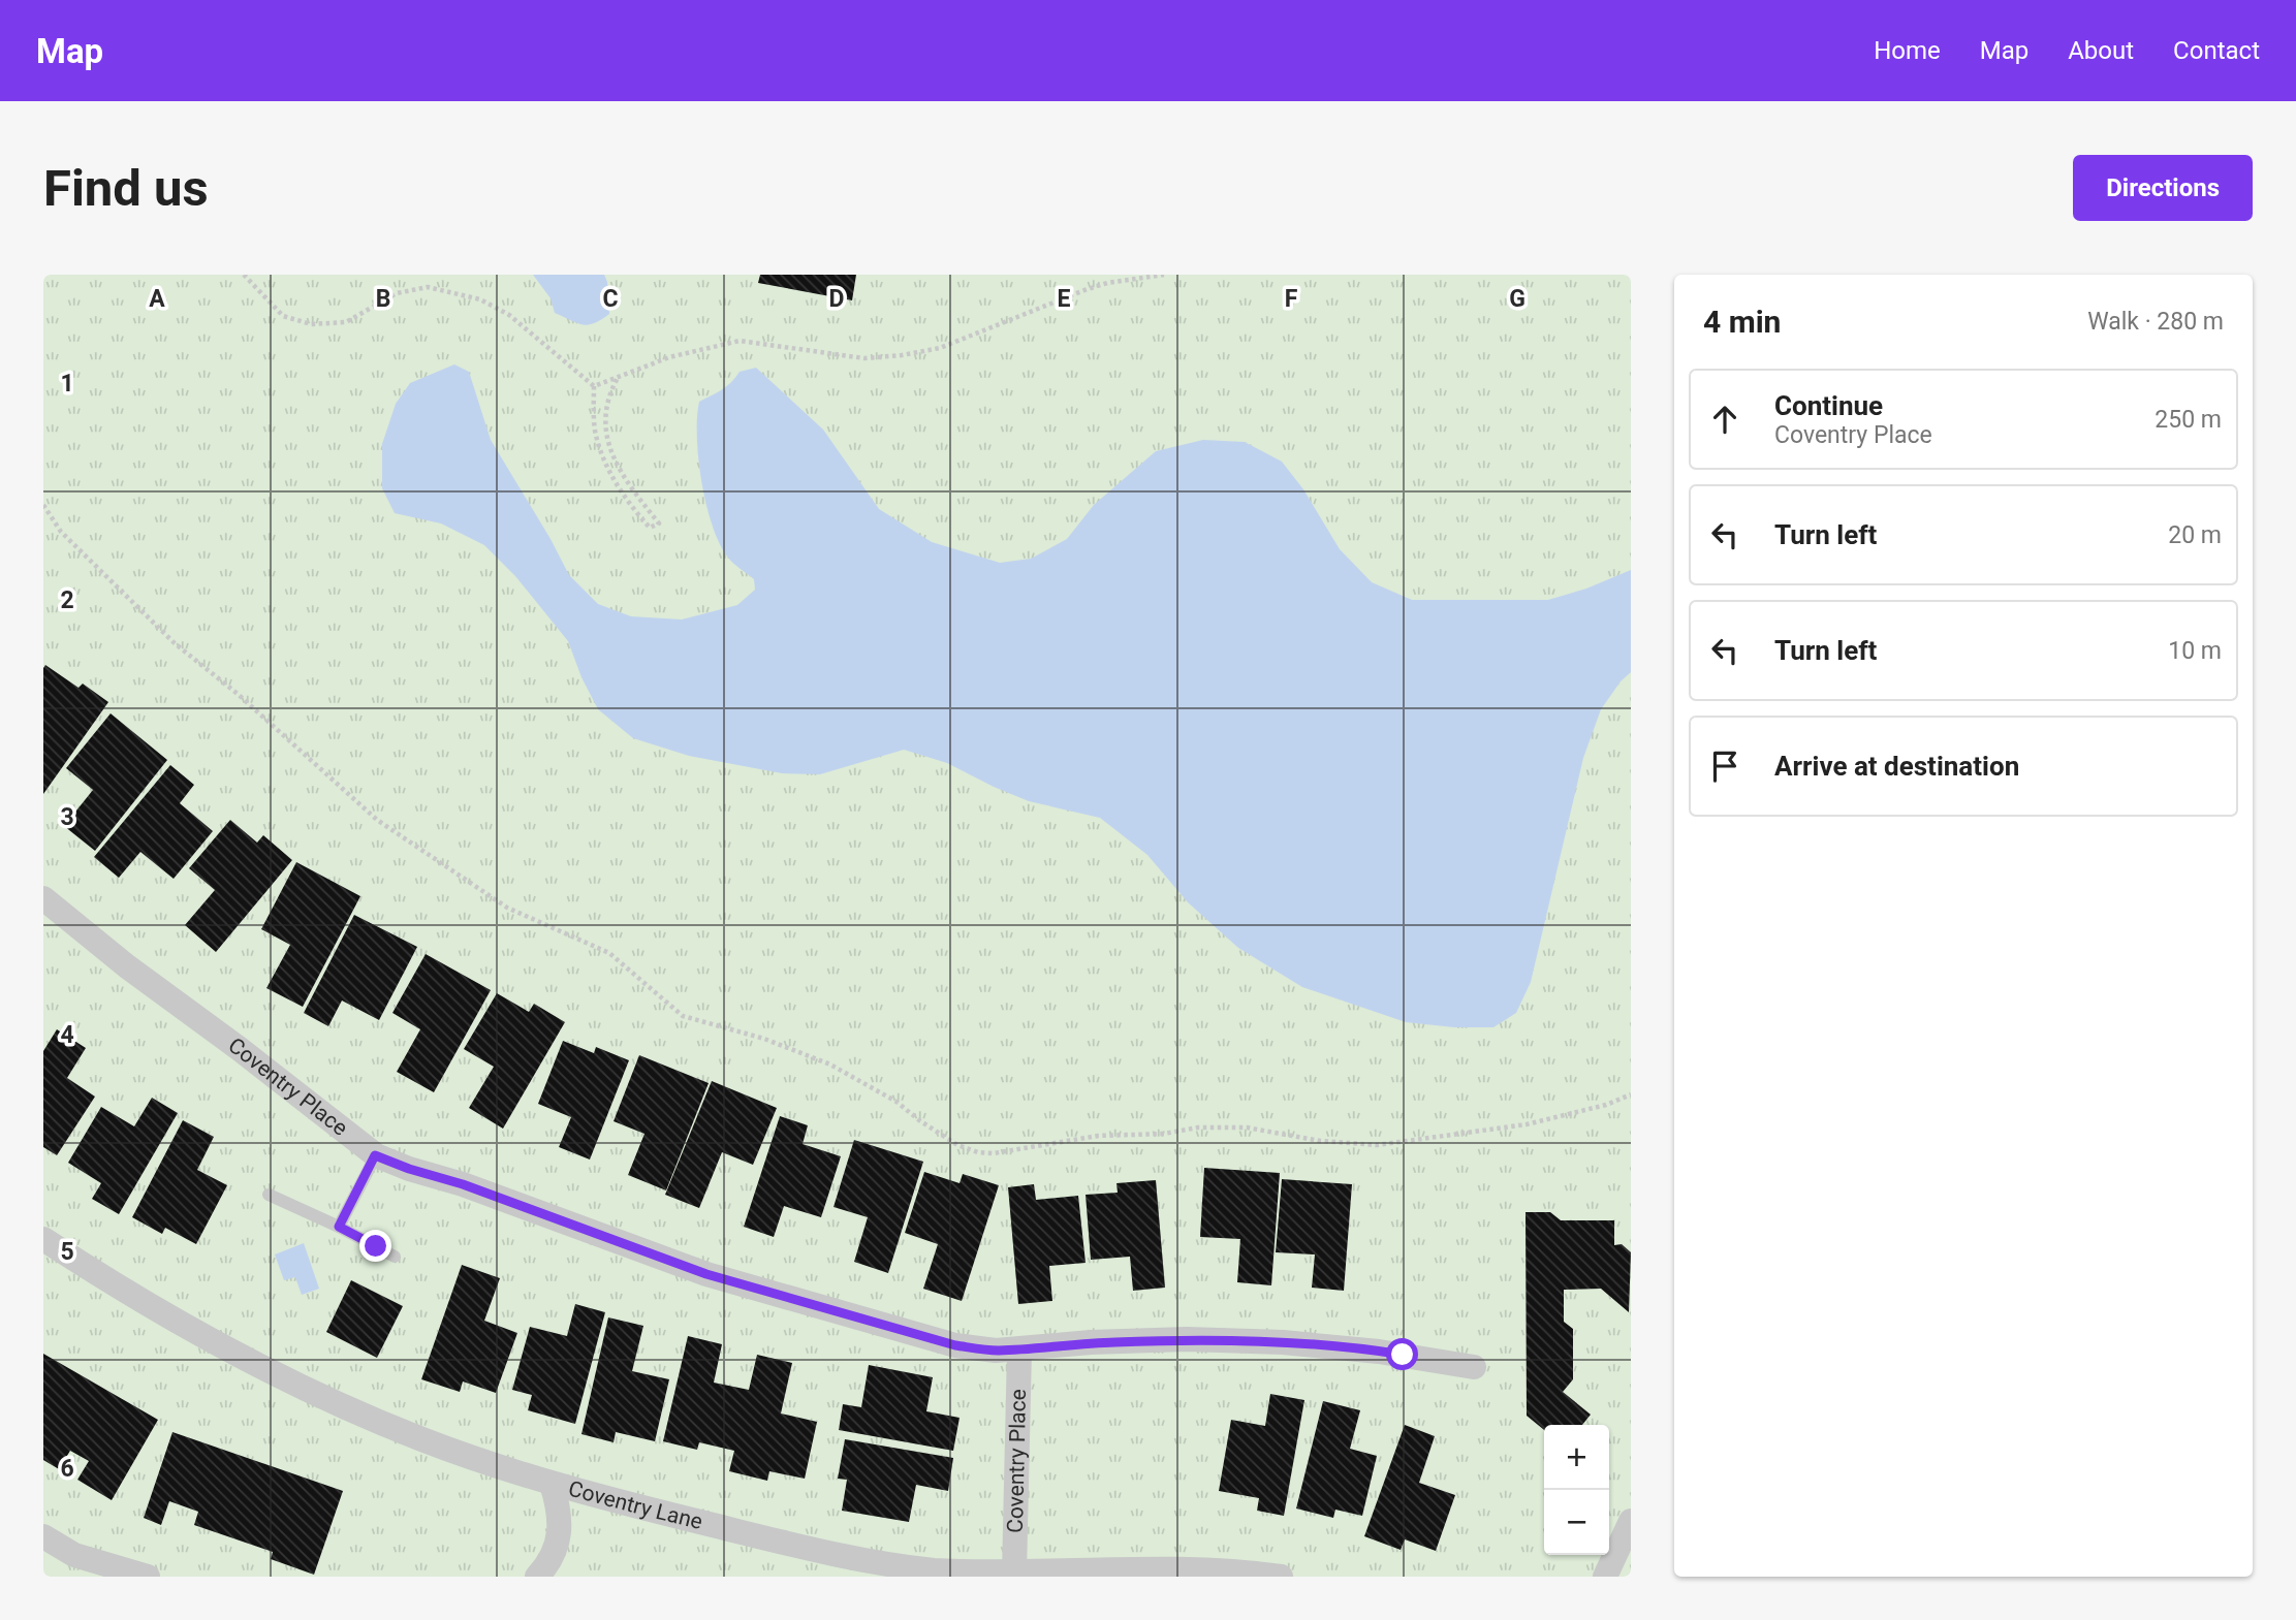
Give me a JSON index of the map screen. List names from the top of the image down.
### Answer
{
  "streets": {
    "street": ["Coventry Place", "Coventry Lane"]
  },
  "crossings": [
    ["Coventry Place", "Coventry Lane"]
  ],
  "page": {
    "header": "Map",
    "nav": [
      "Home",
      "Map",
      "About",
      "Contact"
    ],
    "buttons": "Directions",
    "title": "Find us",
    "heading": ["4 min", "Walk · 280 m"],
    "list": [
      ["Continue", "Coventry Place", "250 m"],
      ["Turn left", "20 m"],
      ["Turn left", "10 m"],
      "Arrive at destination"
    ],
    "map_buttons": ["+", "−"]
  },
  "grid": {
    "columns": [
      "A",
      "B",
      "C",
      "D",
      "E",
      "F",
      "G"
    ],
    "rows": [
      "1",
      "2",
      "3",
      "4",
      "5",
      "6"
    ]
  }
}
